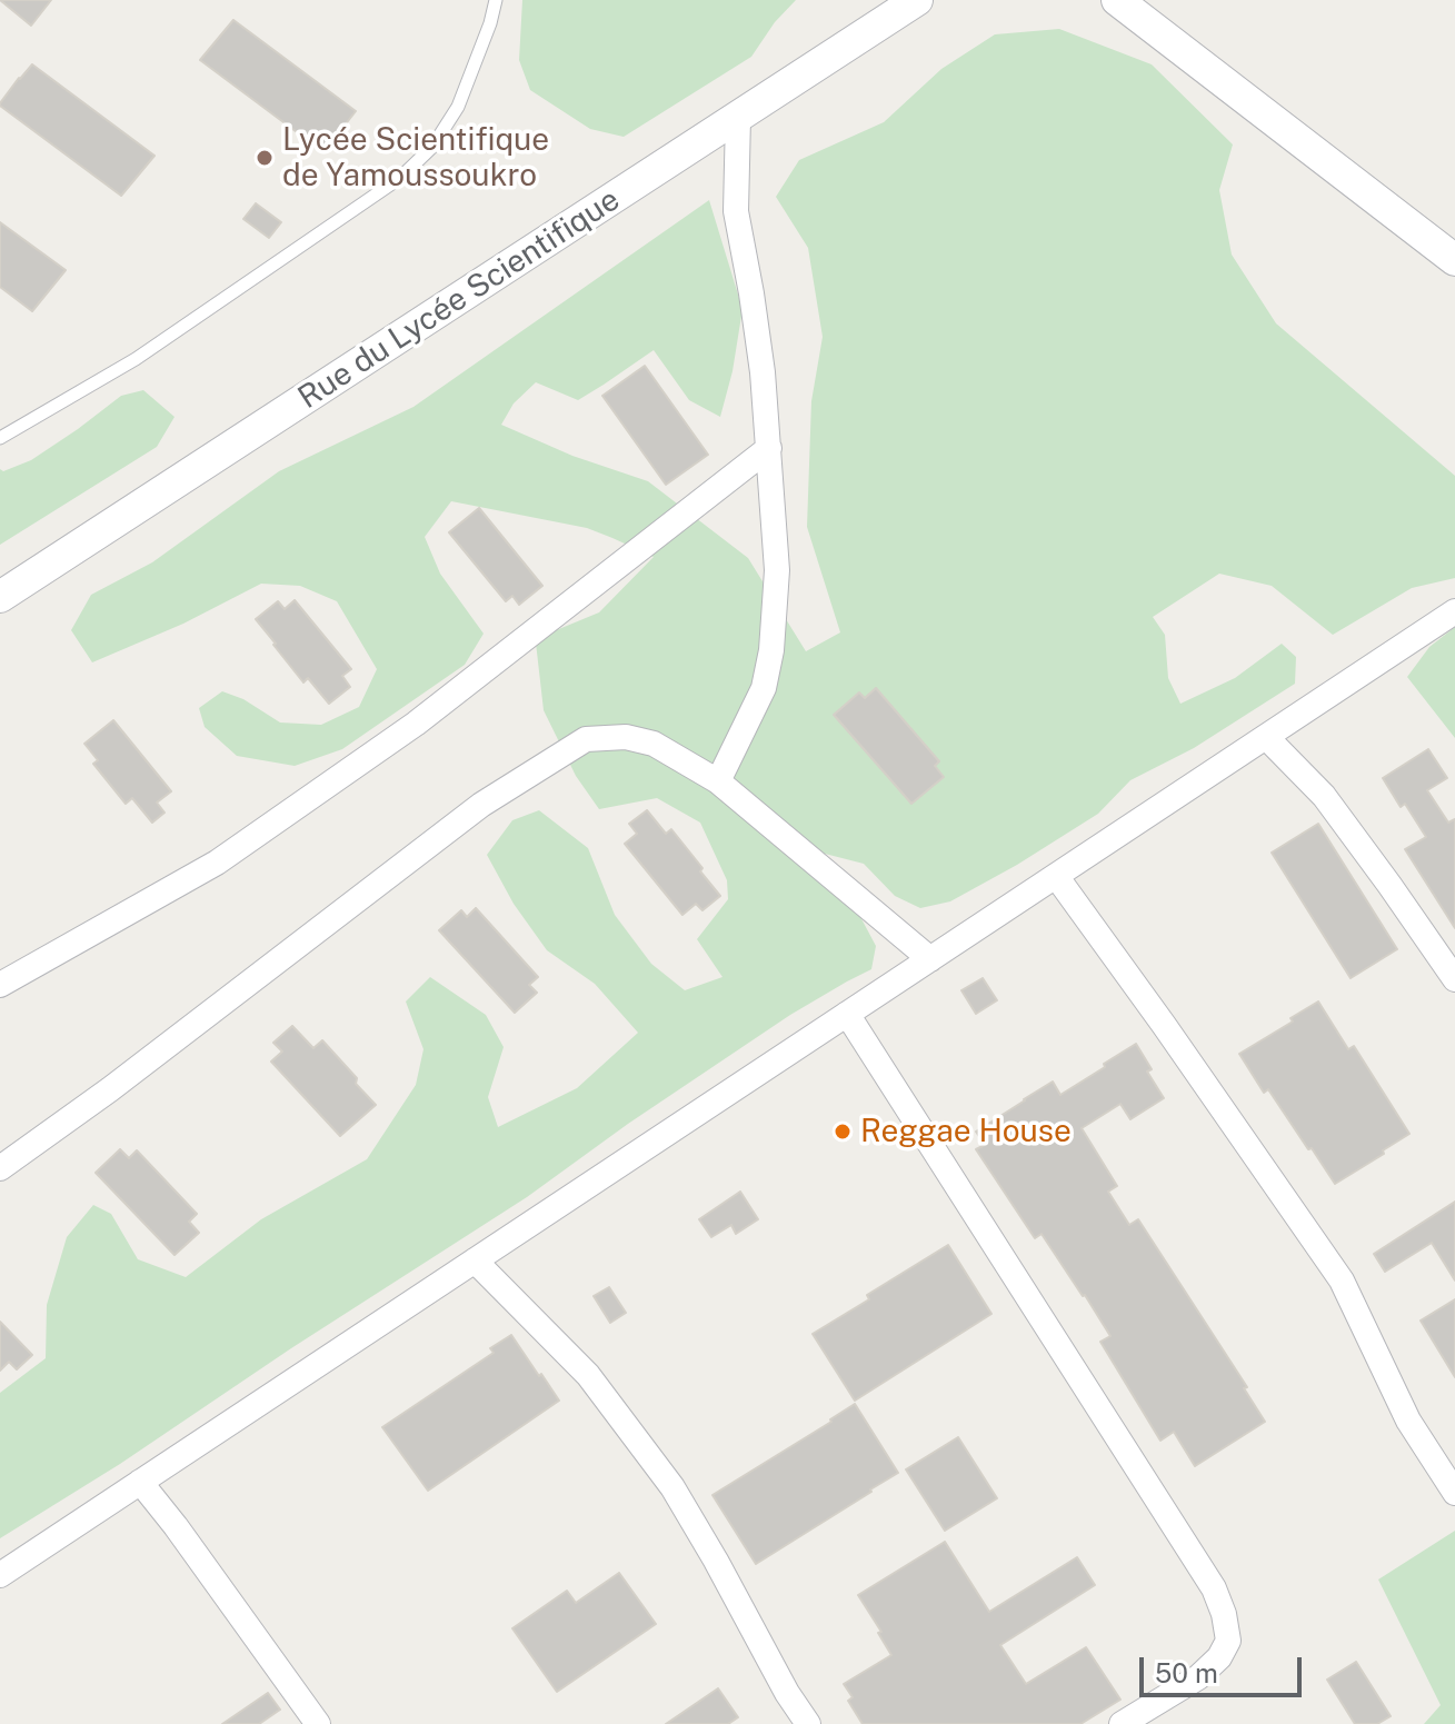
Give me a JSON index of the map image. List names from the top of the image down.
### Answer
{
  "streets": {
    "street": ["Rue du Lycée Scientifique"]
  },
  "places": ["Lycée Scientifique de Yamoussoukro", "Reggae House"],
  "scale_bar": "50 m"
}
